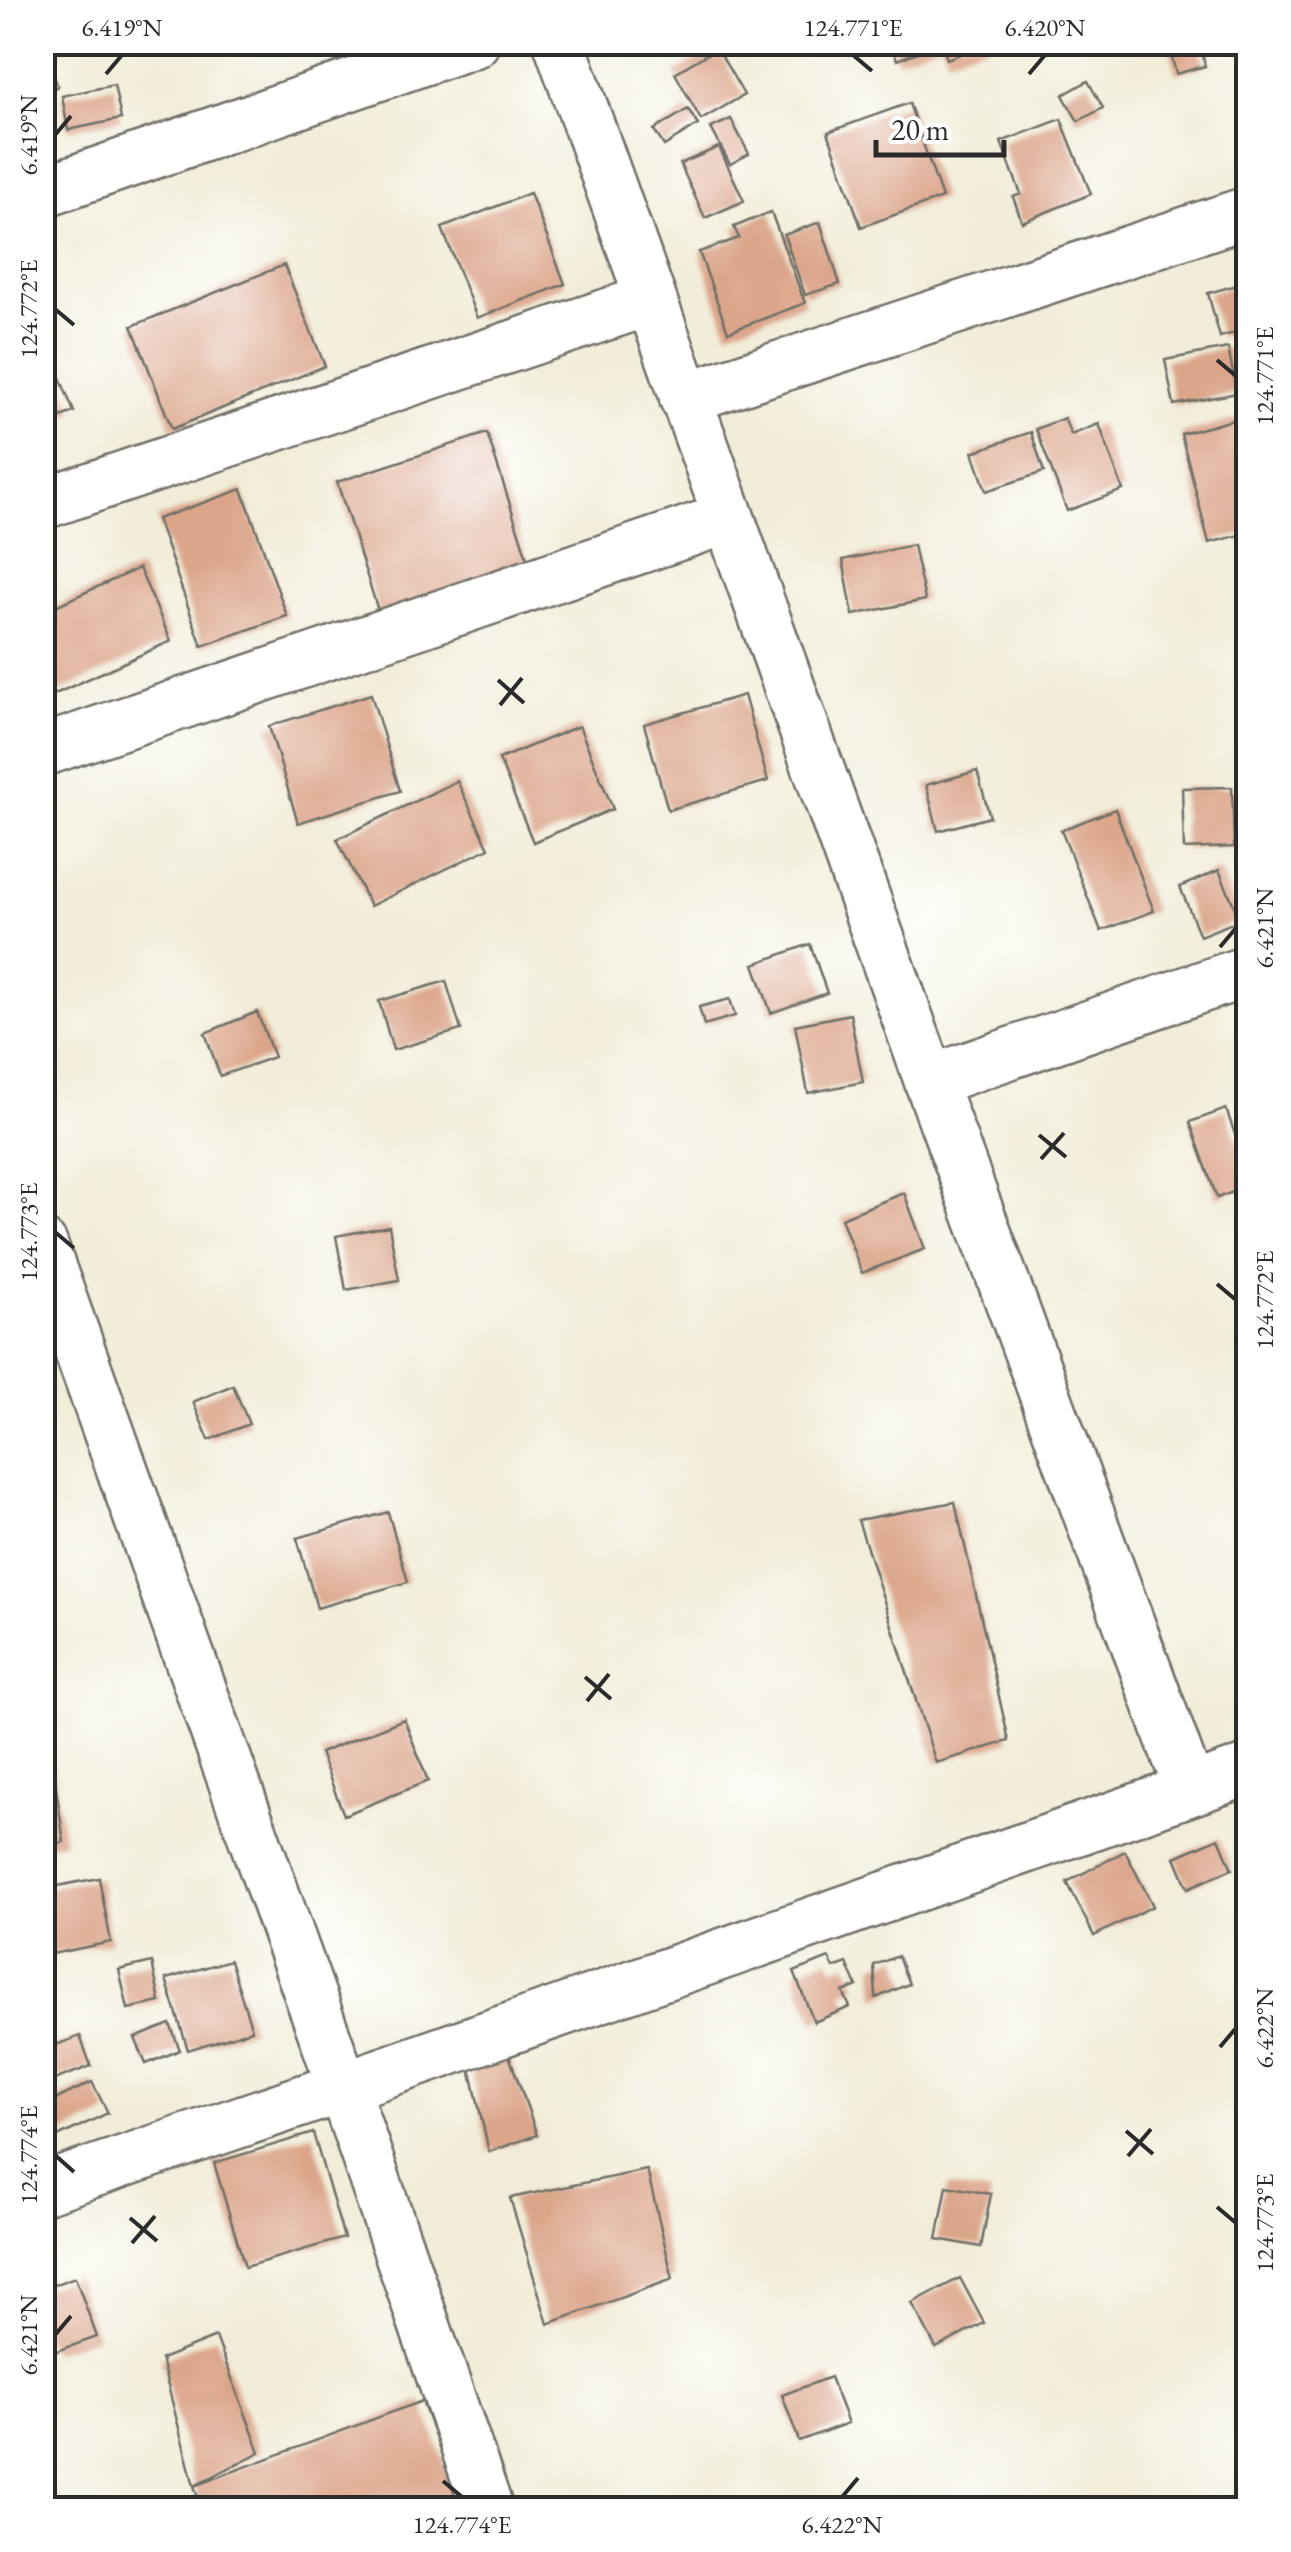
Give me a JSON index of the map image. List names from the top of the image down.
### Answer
{
  "scale_bar": "20 m",
  "coordinates": [
    "6.419°N",
    "124.771°E",
    "6.420°N",
    "124.772°E",
    "6.421°N",
    "124.773°E",
    "6.422°N",
    "124.774°E"
  ]
}
